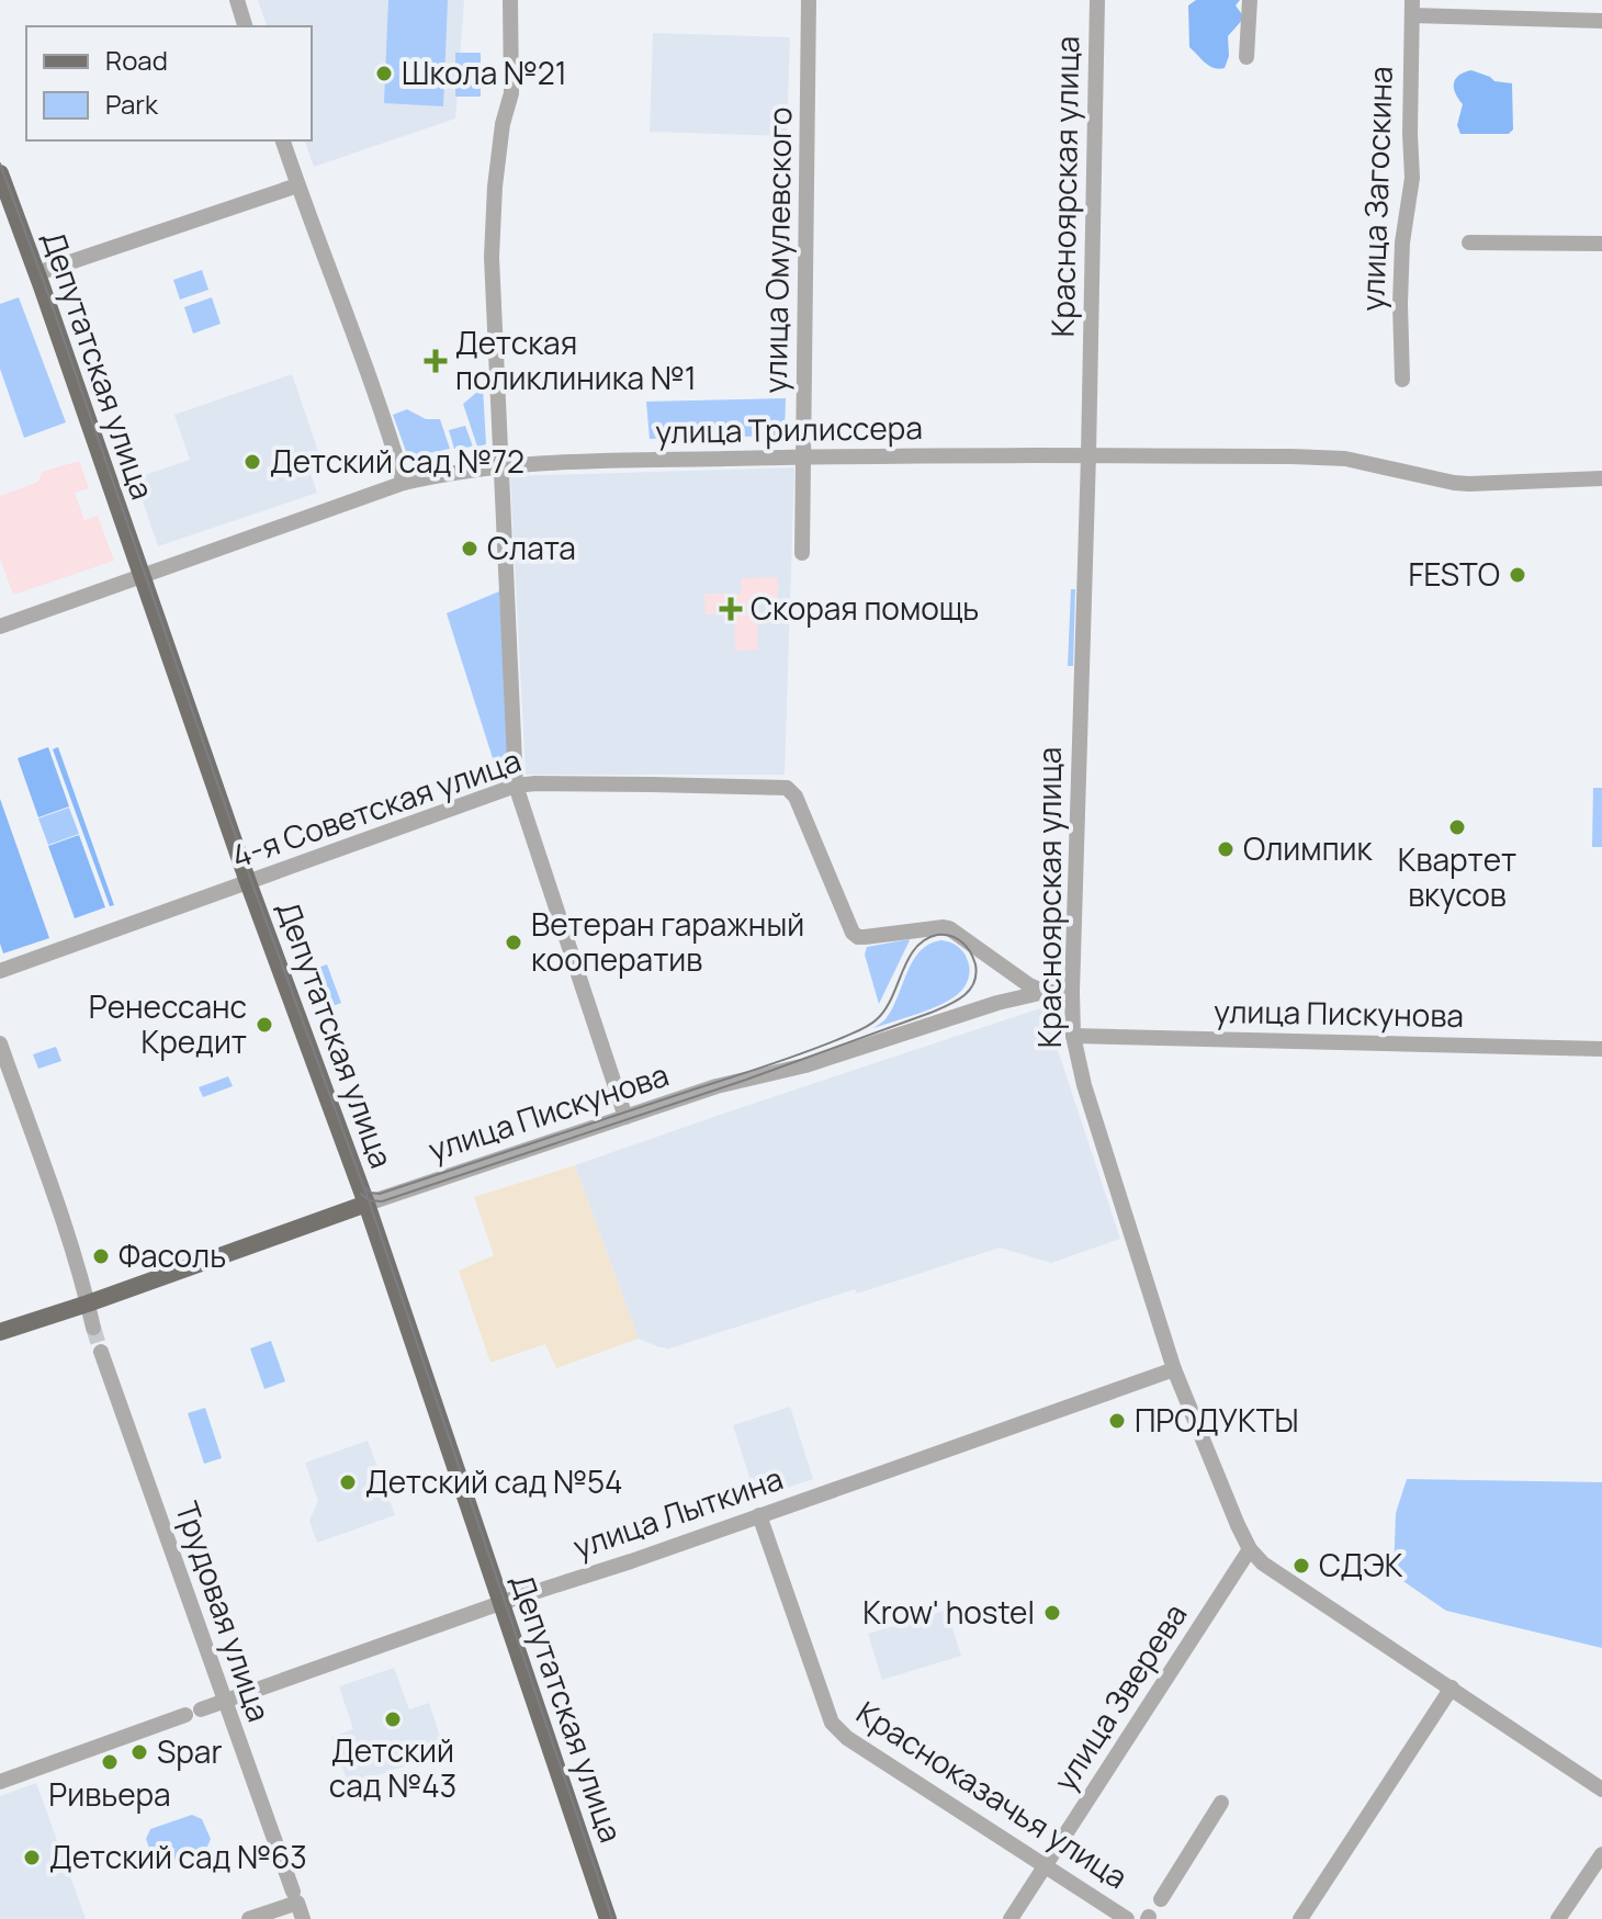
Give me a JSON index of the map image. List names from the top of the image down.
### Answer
{
  "streets": {
    "main road": ["Депутатская улица", "улица Пискунова"],
    "street": [
      "Красноярская улица",
      "улица Загоскина",
      "улица Омулевского",
      "улица Трилиссера",
      "4-я Советская улица",
      "улица Лыткина",
      "Трудовая улица",
      "улица Зверева",
      "Красноказачья улица"
    ]
  },
  "crossings": [
    ["Красноярская улица", "улица Трилиссера"],
    ["Красноярская улица", "улица Пискунова"],
    ["Красноярская улица", "улица Лыткина"],
    ["Красноярская улица", "улица Зверева"],
    ["улица Омулевского", "улица Трилиссера"],
    ["Депутатская улица", "улица Трилиссера"],
    ["Депутатская улица", "4-я Советская улица"],
    ["Депутатская улица", "улица Пискунова"],
    ["Депутатская улица", "улица Лыткина"],
    ["4-я Советская улица", "улица Пискунова"],
    ["улица Лыткина", "Трудовая улица"],
    ["улица Лыткина", "Красноказачья улица"],
    ["улица Зверева", "Красноказачья улица"]
  ],
  "places": {
    "other": [
      "Школа №21",
      "Детский сад №72",
      "Слата",
      "FESTO",
      "Квартет вкусов",
      "Олимпик",
      "Ветеран гаражный кооператив",
      "Ренессанс Кредит",
      "Фасоль",
      "ПРОДУКТЫ",
      "Детский сад №54",
      "СДЭК",
      "Krow' hostel",
      "Детский сад №43",
      "Spar",
      "Ривьера",
      "Детский сад №63"
    ],
    "health": ["Детская поликлиника №1", "Скорая помощь"]
  },
  "legend": ["Road", "Park"]
}
